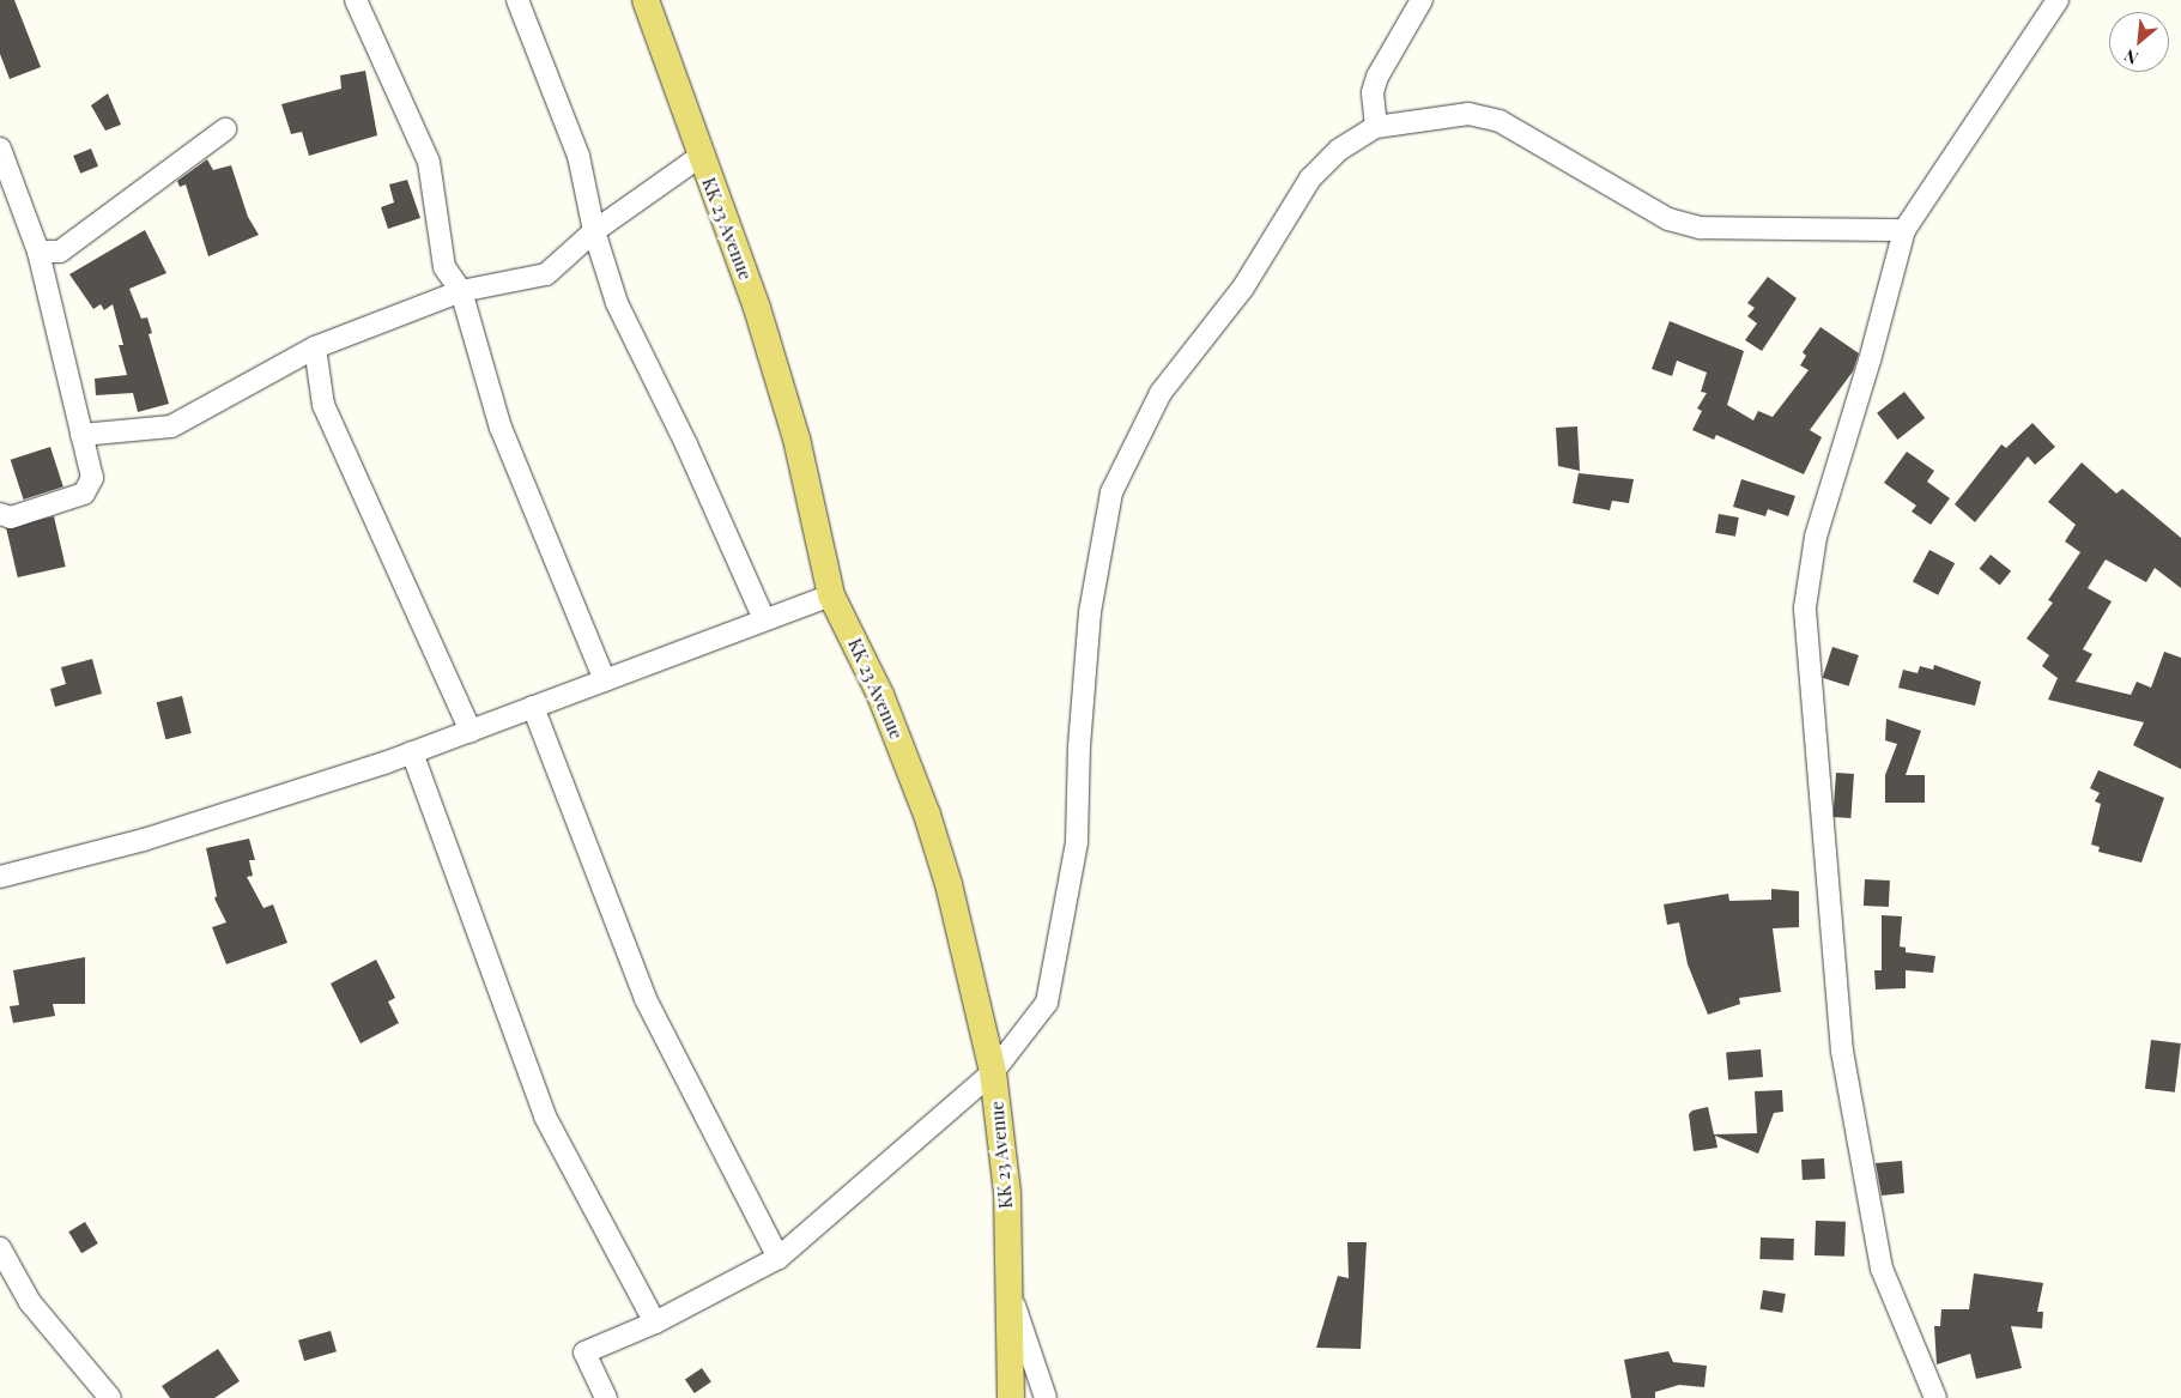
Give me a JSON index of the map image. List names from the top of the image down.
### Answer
{
  "streets": {
    "main road": ["KK 23 Avenue"]
  },
  "north": "bottom left"
}
